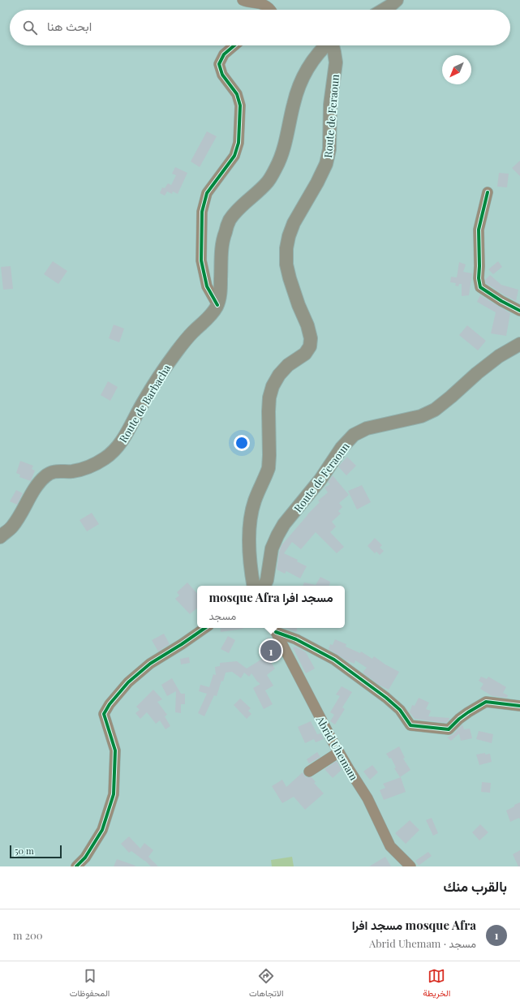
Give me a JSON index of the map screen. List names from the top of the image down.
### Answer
{
  "streets": {
    "main road": ["Route de Feraoun", "Route de Barbacha"],
    "street": ["Abrid Uhemam"]
  },
  "scale_bar": "50 m",
  "north": "bottom left",
  "page": {
    "search": "ابحث هنا",
    "popup": ["mosque Afra مسجد افرا", "مسجد"],
    "pins": "1",
    "scale": "50 m",
    "heading": "بالقرب منك",
    "list": [
      {
        "mark": "1",
        "name": "mosque Afra مسجد افرا",
        "note": "مسجد · Abrid Uhemam",
        "value": "200 m"
      }
    ],
    "nav": ["الخريطة", "الاتجاهات", "المحفوظات"]
  }
}
